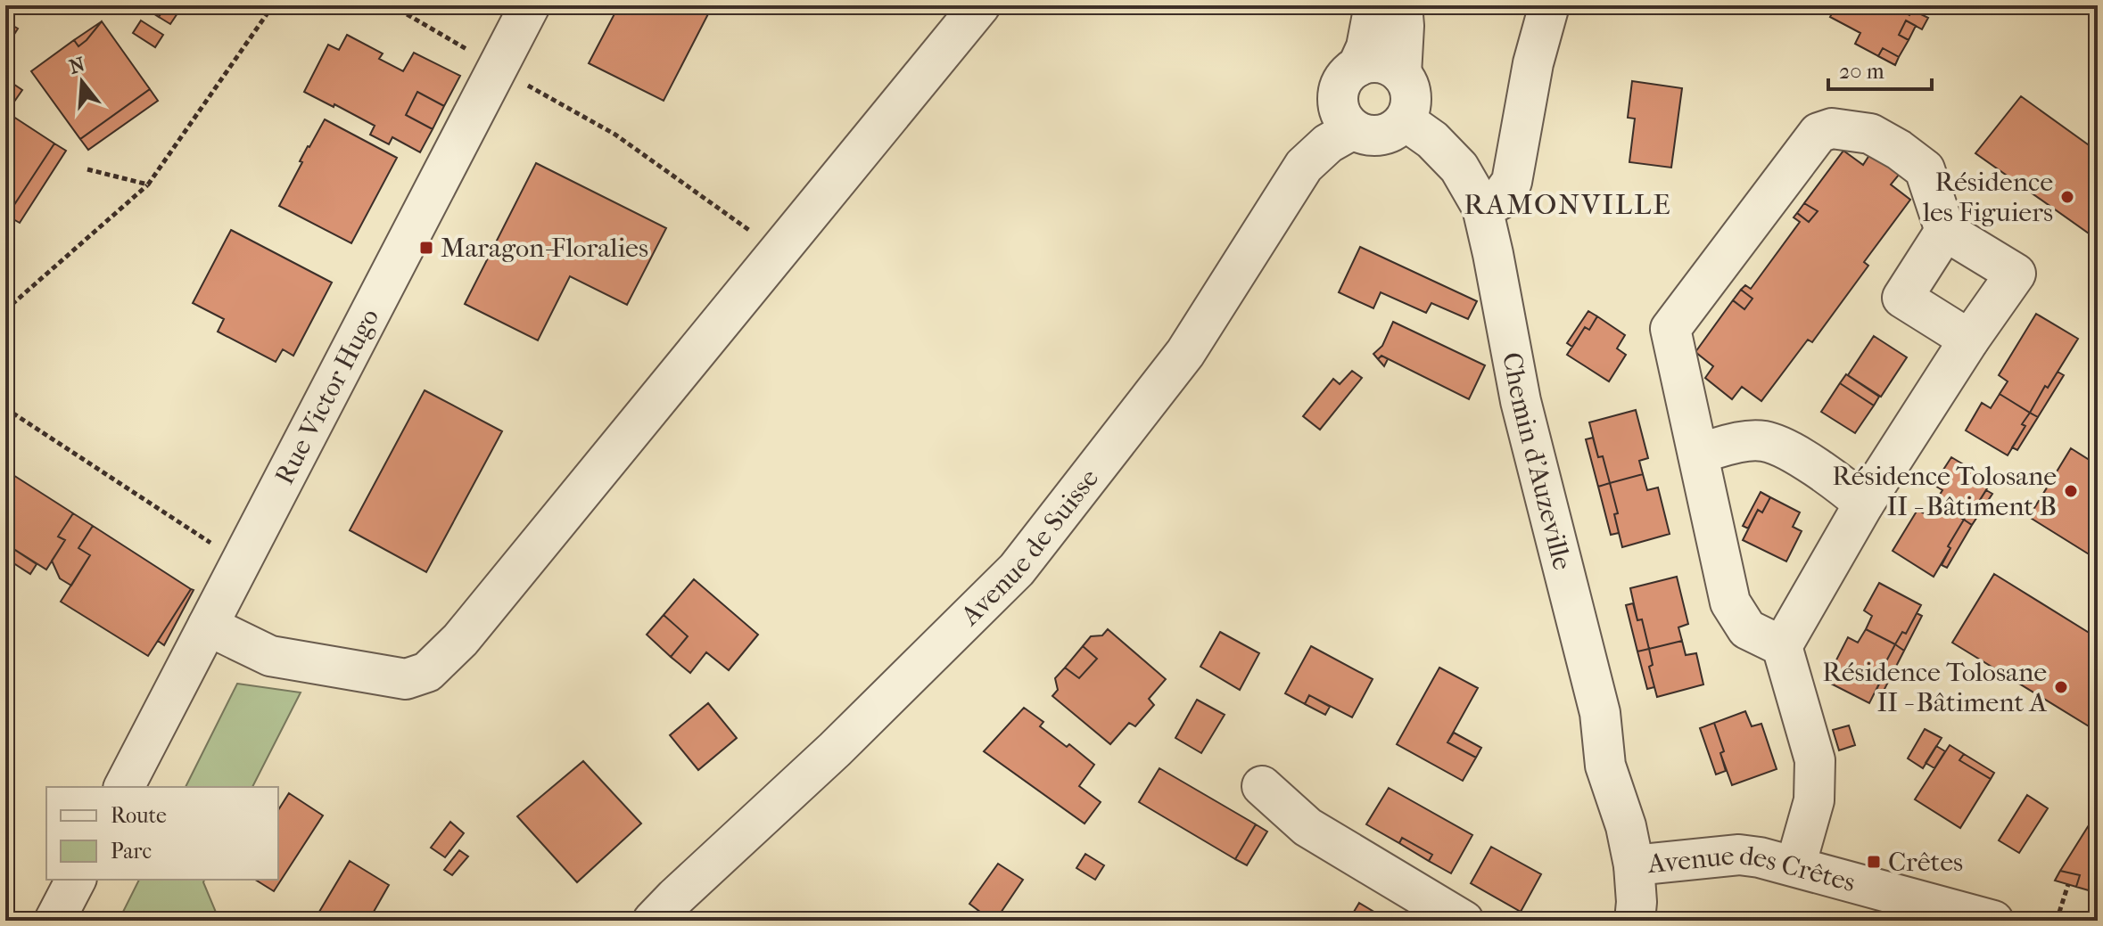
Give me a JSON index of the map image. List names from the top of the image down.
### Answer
{
  "streets": {
    "street": [
      "Rue Victor Hugo",
      "Chemin d'Auzeville",
      "Avenue de Suisse",
      "Avenue des Crêtes"
    ]
  },
  "crossings": [
    ["Chemin d'Auzeville", "Avenue de Suisse"],
    ["Chemin d'Auzeville", "Avenue des Crêtes"]
  ],
  "districts": ["RAMONVILLE"],
  "places": {
    "other": ["Résidence les Figuiers", "Résidence Tolosane II - Bâtiment B", "Résidence Tolosane II - Bâtiment A"],
    "transit": ["Maragon-Floralies", "Crêtes"]
  },
  "legend": ["Route", "Parc"],
  "scale_bar": "20 m",
  "north": "top"
}
